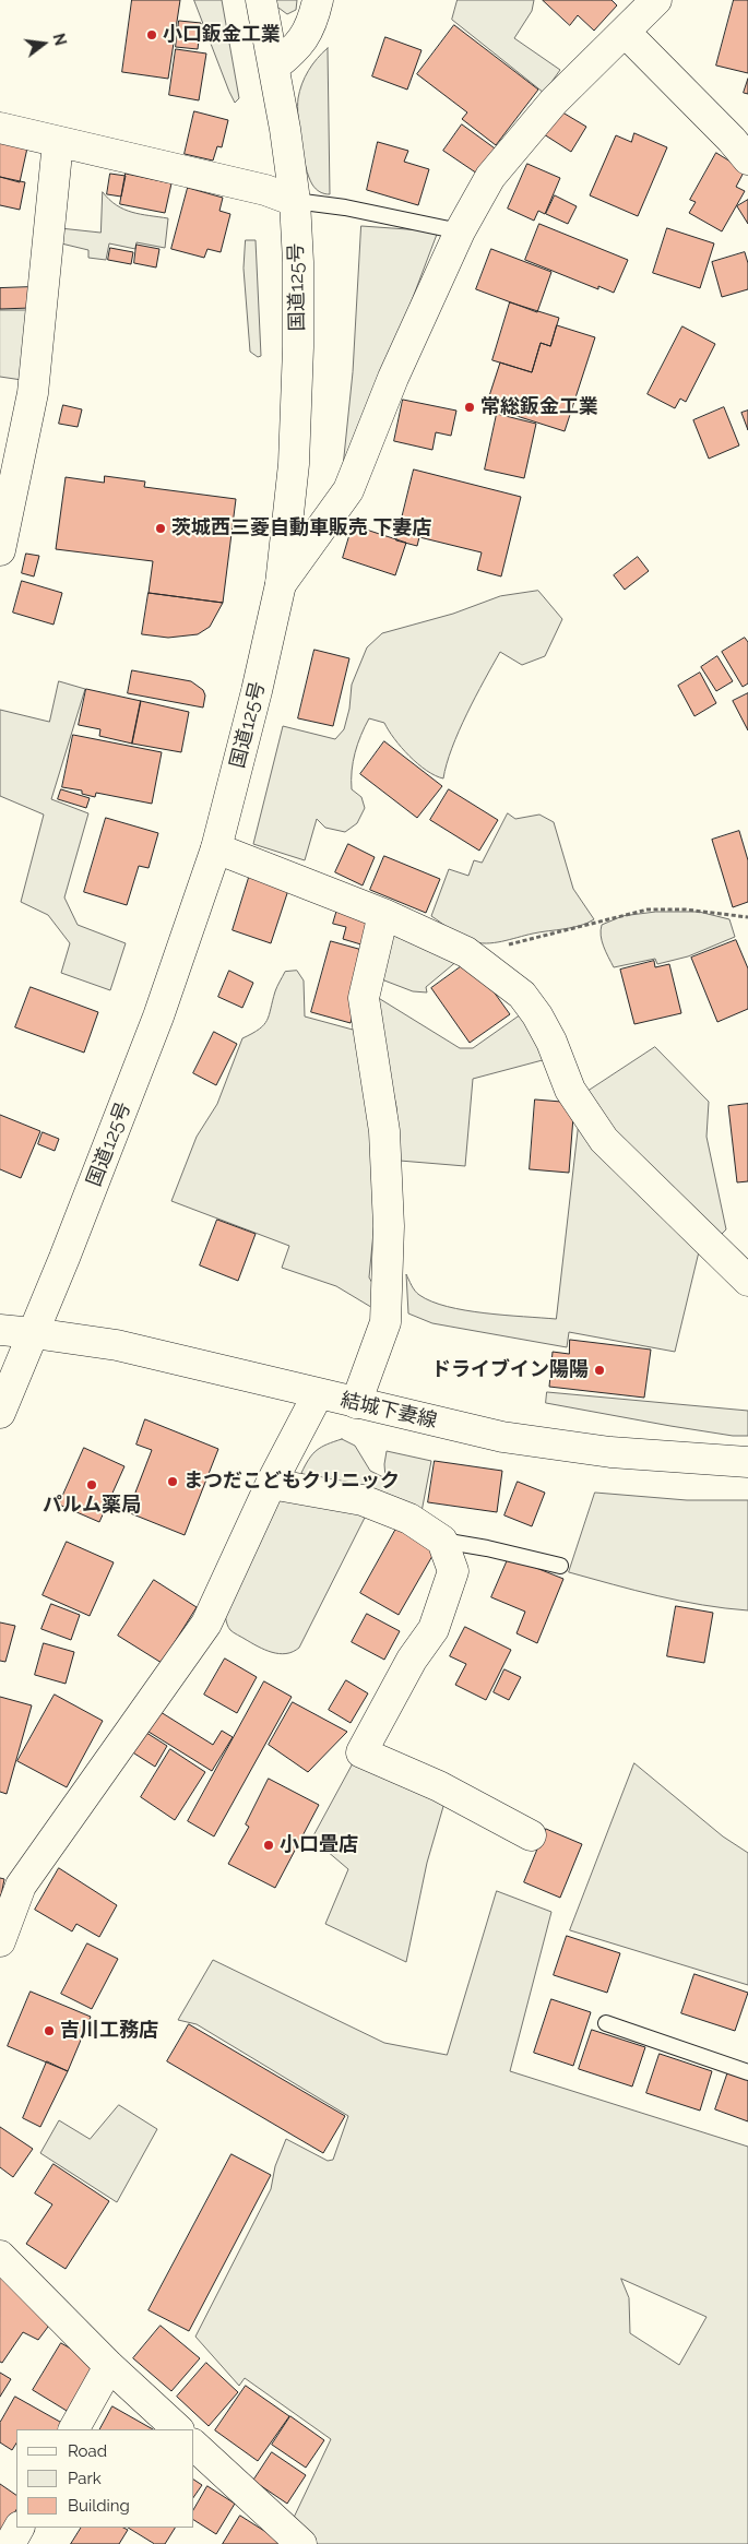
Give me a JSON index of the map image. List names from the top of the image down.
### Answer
{
  "streets": {
    "main road": ["国道125号", "結城下妻線"]
  },
  "crossings": [
    ["国道125号", "結城下妻線"]
  ],
  "places": [
    "小口鈑金工業",
    "常総鈑金工業",
    "茨城西三菱自動車販売 下妻店",
    "ドライブイン陽陽",
    "まつだこどもクリニック",
    "パルム薬局",
    "小口畳店",
    "吉川工務店"
  ],
  "legend": ["Road", "Park", "Building"],
  "north": "right"
}
